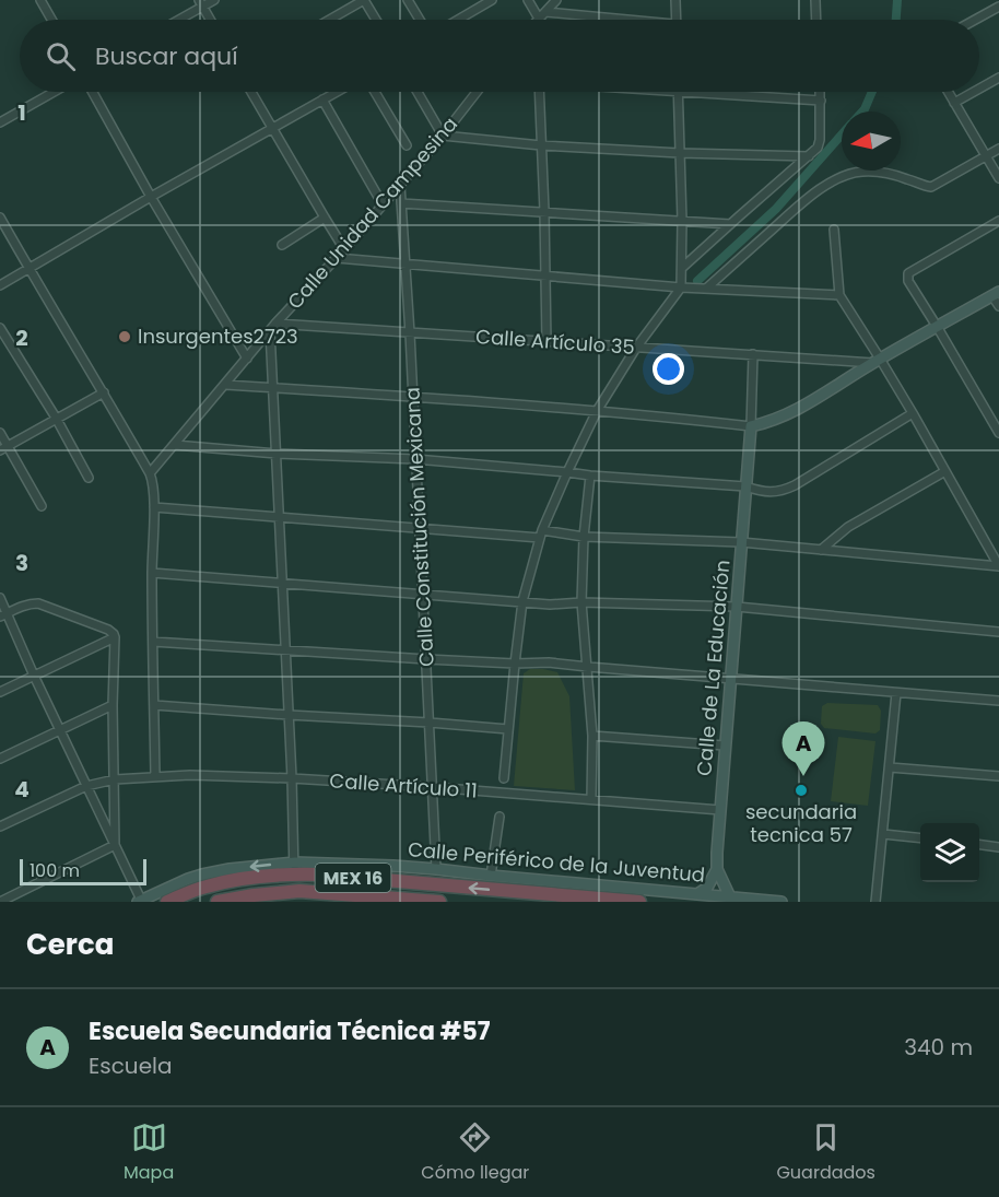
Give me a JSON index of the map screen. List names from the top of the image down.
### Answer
{
  "streets": {
    "highway": ["MEX 16"],
    "main road": ["Calle de La Educación", "Calle Periférico de la Juventud"],
    "street": [
      "Calle Unidad Campesina",
      "Calle Artículo 35",
      "Calle Constitución Mexicana",
      "Calle Artículo 11"
    ]
  },
  "crossings": [
    ["Calle Unidad Campesina", "Calle Artículo 35"],
    ["Calle Unidad Campesina", "Calle Constitución Mexicana"],
    ["Calle Artículo 35", "Calle Constitución Mexicana"],
    ["Calle Constitución Mexicana", "Calle Artículo 11"],
    ["Calle Constitución Mexicana", "Calle Periférico de la Juventud"],
    ["Calle de La Educación", "Calle Artículo 11"],
    ["Calle de La Educación", "Calle Periférico de la Juventud"],
    ["Calle Periférico de la Juventud", "MEX 16"]
  ],
  "places": ["Insurgentes2723", "secundaria tecnica 57"],
  "scale_bar": "100 m",
  "north": "left",
  "page": {
    "search": "Buscar aquí",
    "pins": "A",
    "scale": "100 m",
    "heading": "Cerca",
    "list": [
      {
        "mark": "A",
        "name": "Escuela Secundaria Técnica #57",
        "note": "Escuela",
        "value": "340 m"
      }
    ],
    "nav": ["Mapa", "Cómo llegar", "Guardados"]
  },
  "grid": {
    "rows": [
      "1",
      "2",
      "3",
      "4"
    ]
  }
}
